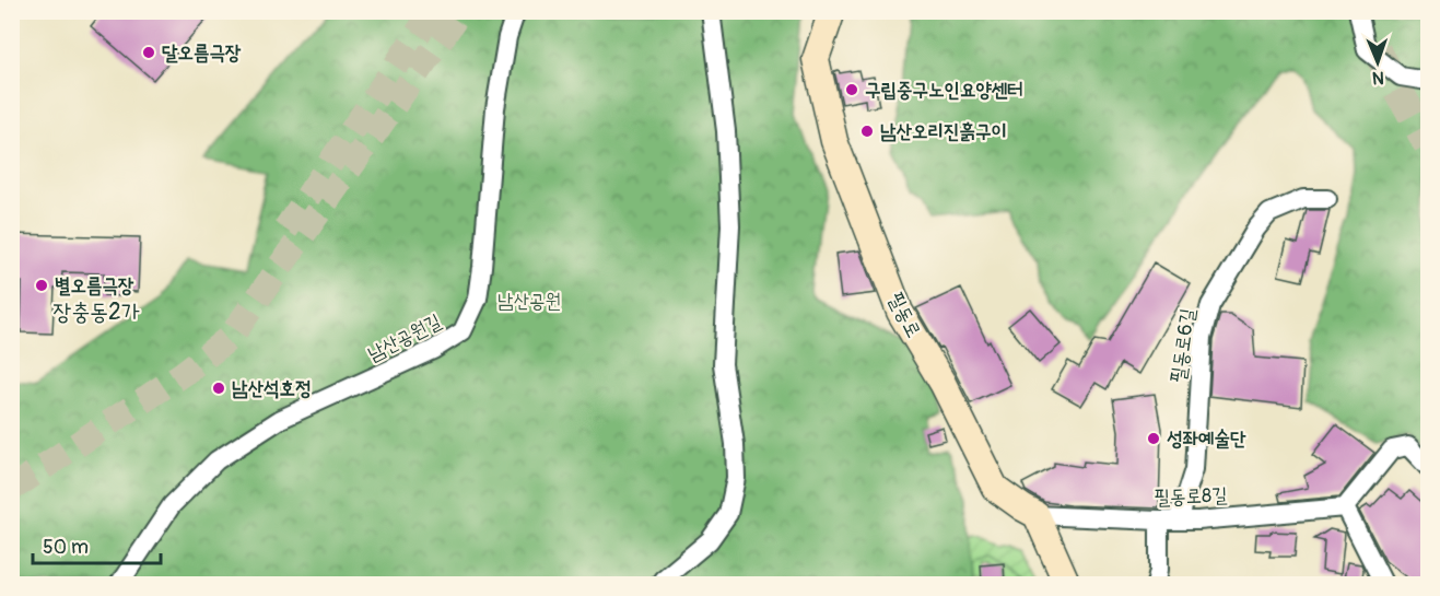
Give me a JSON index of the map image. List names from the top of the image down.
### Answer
{
  "streets": {
    "street": [
      "필동로",
      "남산공원길",
      "필동로6길",
      "필동로8길"
    ]
  },
  "crossings": [
    ["필동로", "필동로8길"],
    ["필동로6길", "필동로8길"]
  ],
  "districts": ["장충동2가"],
  "parks": ["남산공원"],
  "places": [
    "달오름극장",
    "구립중구노인요양센터",
    "남산오리진흙구이",
    "별오름극장",
    "남산석호정",
    "성좌예술단"
  ],
  "scale_bar": "50 m",
  "north": "bottom"
}
